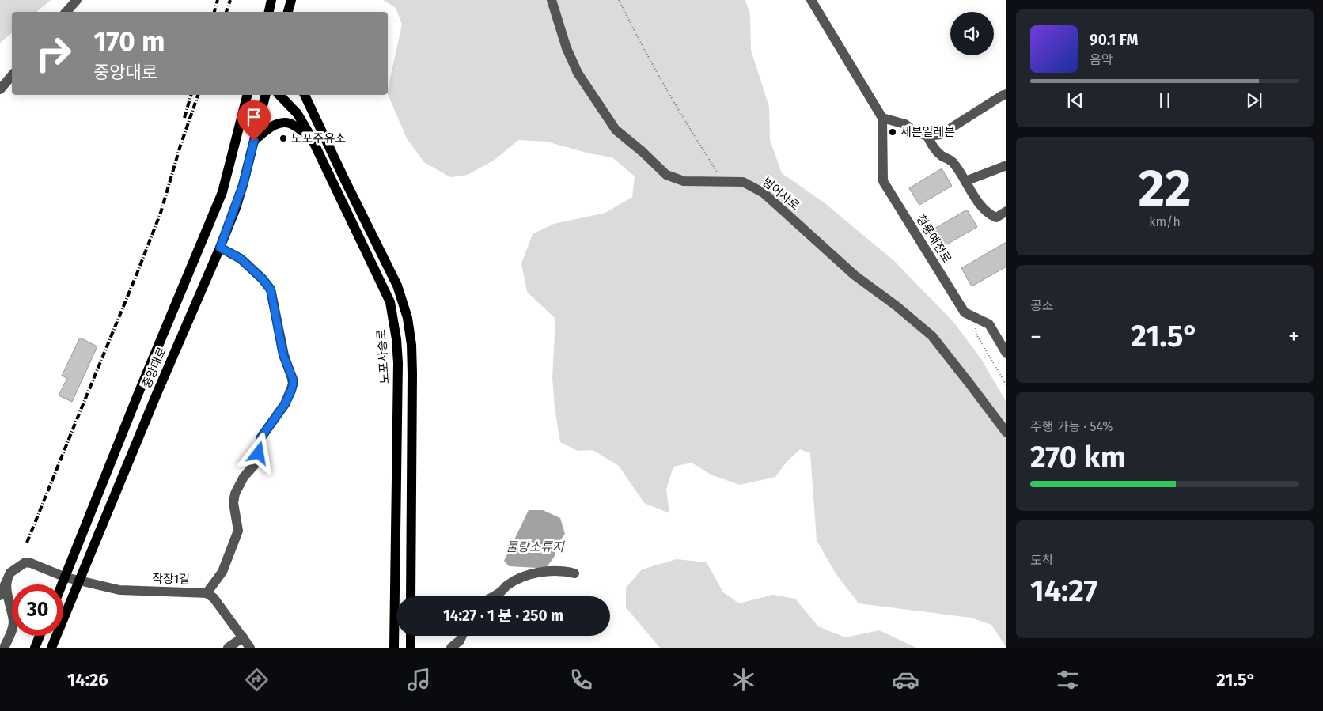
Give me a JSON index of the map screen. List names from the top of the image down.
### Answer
{
  "streets": {
    "main road": ["노포사송로", "중앙대로"],
    "street": ["범어사로", "청룡예전로", "작장1길"]
  },
  "crossings": [
    ["중앙대로", "작장1길"]
  ],
  "water": ["물랑소류지"],
  "places": ["세븐일레븐", "노포주유소"],
  "page": {
    "turn": ["170 m", "중앙대로"],
    "song": ["90.1 FM", "음악"],
    "tile": [
      ["22", "km/h"],
      "공조",
      ["주행 가능 · 54%", "270 km"],
      ["도착", "14:27"]
    ],
    "heat": ["−", "21.5°", "+"],
    "limit": "30",
    "trip": "14:27 · 1 분 · 250 m",
    "tabs": ["14:26", "21.5°"]
  }
}
